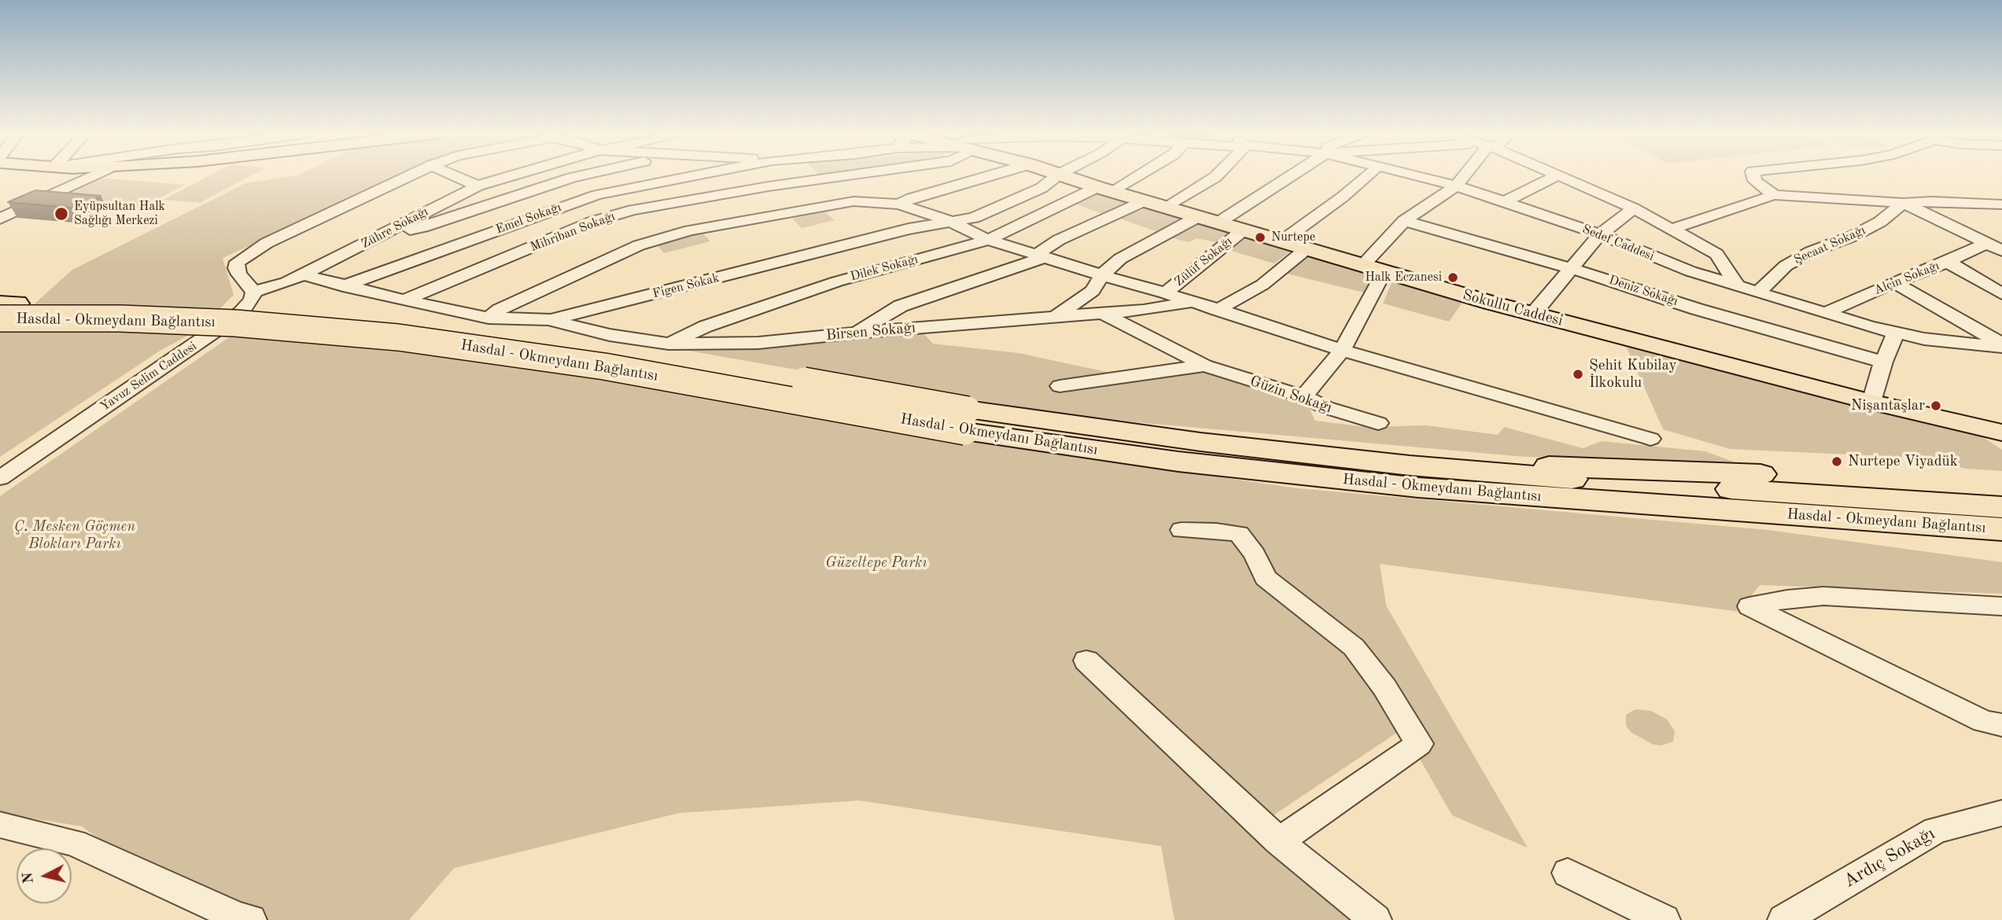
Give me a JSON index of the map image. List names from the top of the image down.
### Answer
{
  "streets": {
    "highway": ["Hasdal - Okmeydanı Bağlantısı"],
    "main road": ["Sokullu Caddesi"],
    "street": [
      "Emel Sokağı",
      "Zühre Sokağı",
      "Mihriban Sokağı",
      "Sedef Caddesi",
      "Şecaat Sokağı",
      "Zülüf Sokağı",
      "Dilek Sokağı",
      "Alçin Sokağı",
      "Figen Sokak",
      "Deniz Sokağı",
      "Birsen Sokağı",
      "Yavuz Selim Caddesi",
      "Güzin Sokağı",
      "Ardıç Sokağı"
    ]
  },
  "crossings": [
    ["Emel Sokağı", "Figen Sokak"],
    ["Zühre Sokağı", "Figen Sokak"],
    ["Zühre Sokağı", "Yavuz Selim Caddesi"],
    ["Mihriban Sokağı", "Figen Sokak"],
    ["Sedef Caddesi", "Şecaat Sokağı"],
    ["Sedef Caddesi", "Alçin Sokağı"],
    ["Zülüf Sokağı", "Sokullu Caddesi"],
    ["Dilek Sokağı", "Sokullu Caddesi"],
    ["Dilek Sokağı", "Birsen Sokağı"],
    ["Figen Sokak", "Birsen Sokağı"],
    ["Birsen Sokağı", "Güzin Sokağı"]
  ],
  "parks": ["Ç. Mesken Göçmen Blokları Parkı", "Güzeltepe Parkı"],
  "places": [
    "Eyüpsultan Halk Sağlığı Merkezi",
    "Nurtepe",
    "Halk Eczanesi",
    "Şehit Kubilay İlkokulu",
    "Nişantaşlar",
    "Nurtepe Viyadük"
  ],
  "north": "left"
}
